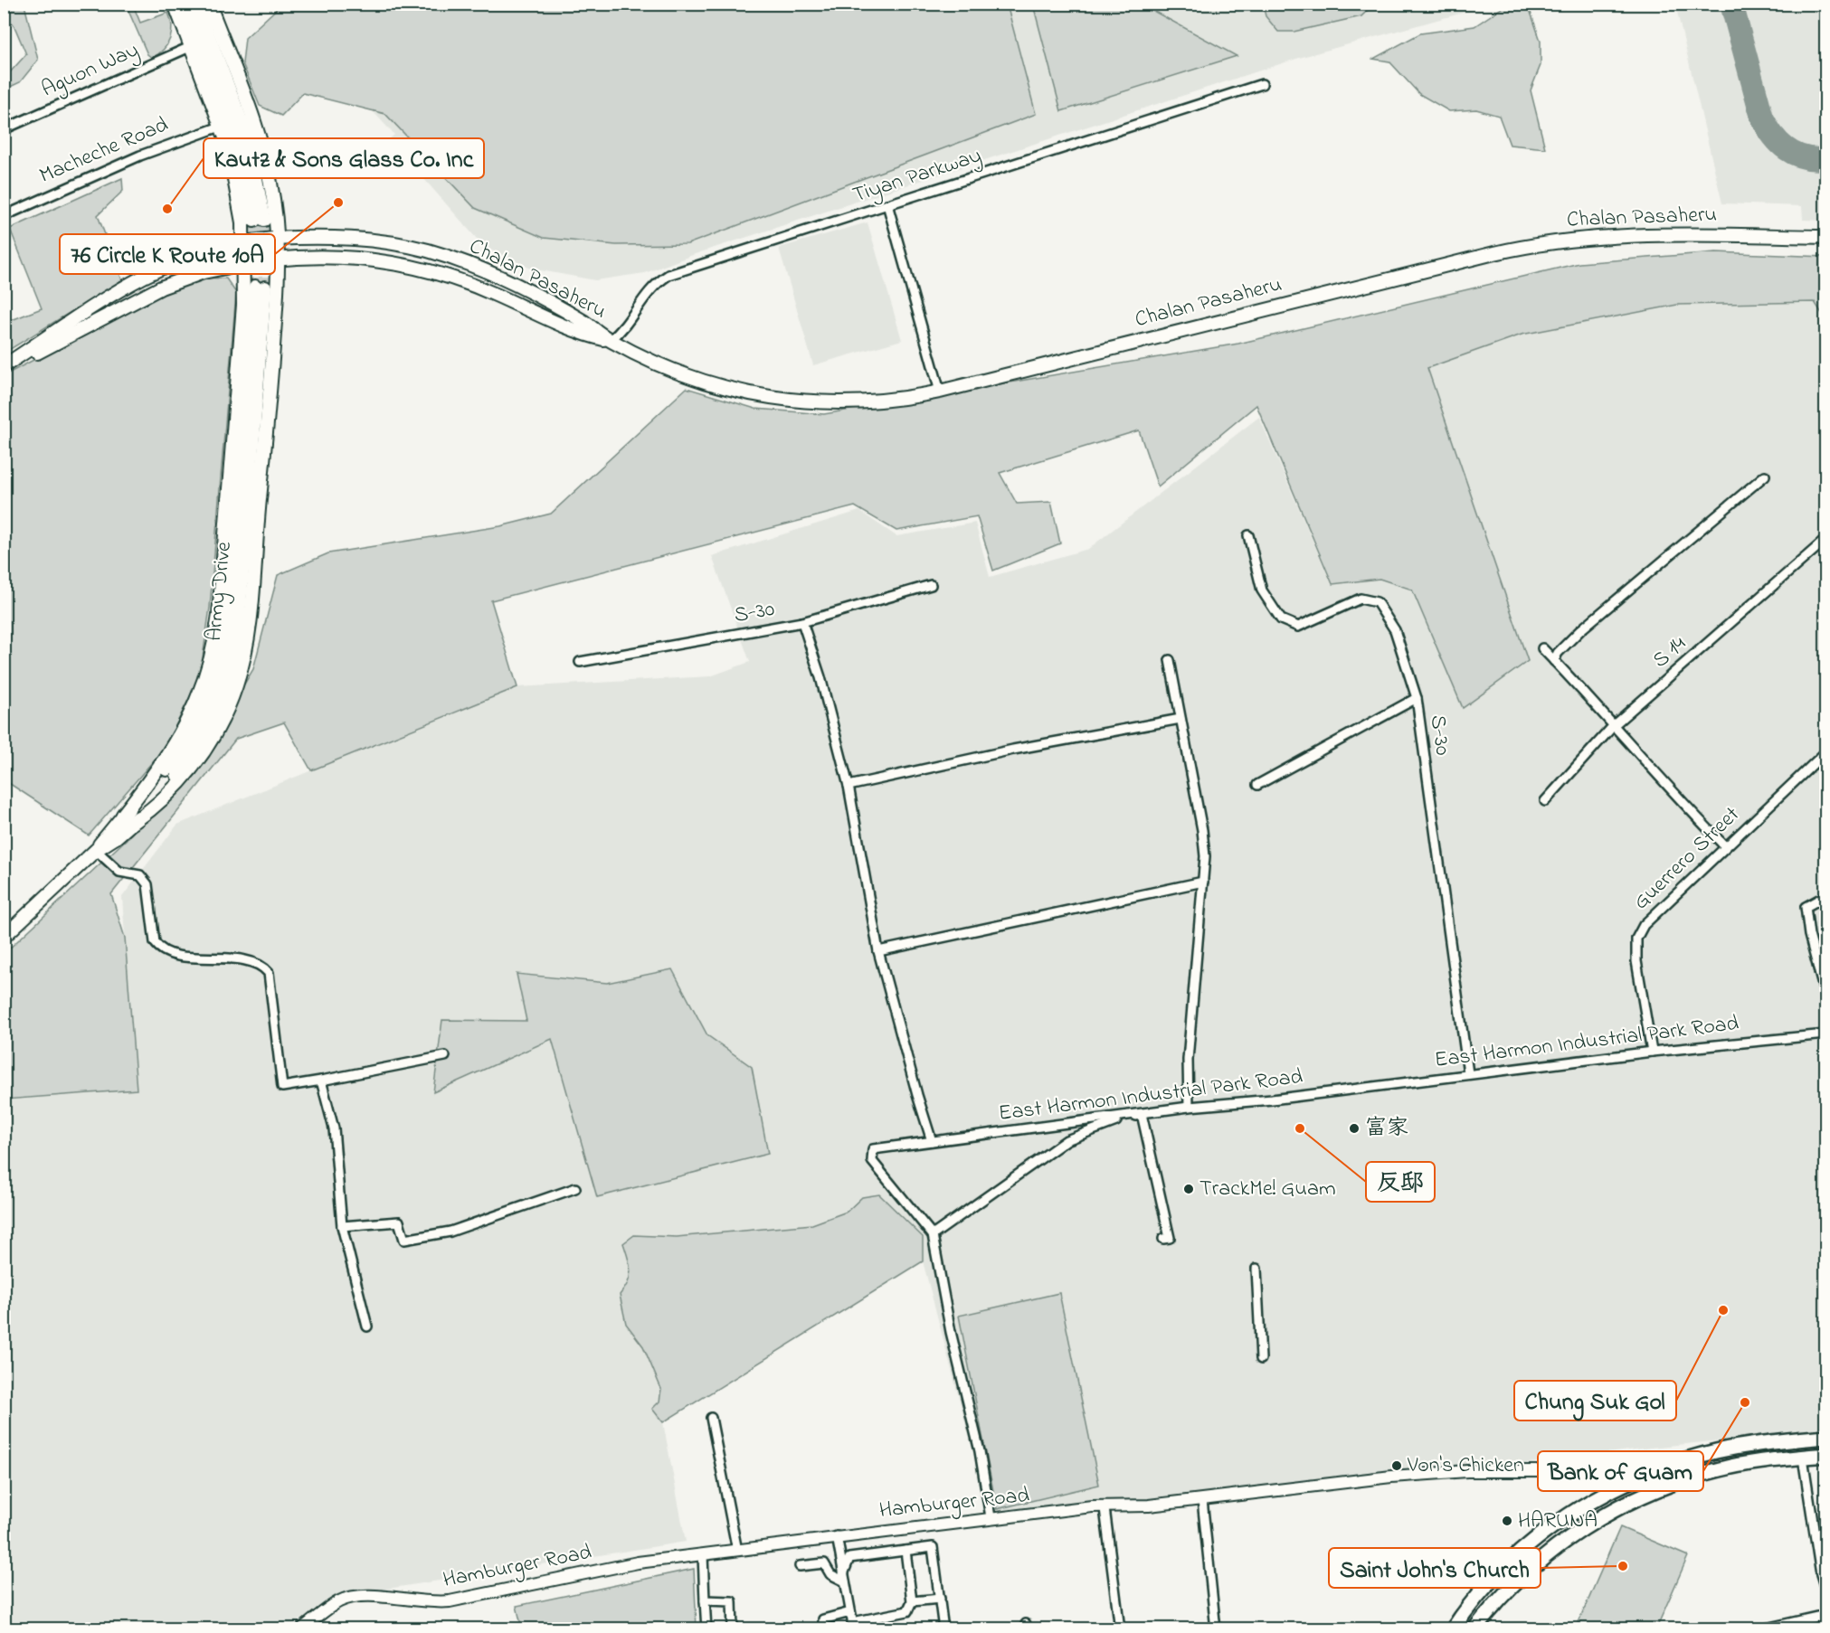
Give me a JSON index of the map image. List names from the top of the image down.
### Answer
{
  "streets": {
    "main road": ["Chalan Pasaheru", "Army Drive"],
    "street": [
      "Aguon Way",
      "Macheche Road",
      "Tiyan Parkway",
      "S-30",
      "S 14",
      "Guerrero Street",
      "East Harmon Industrial Park Road",
      "Hamburger Road"
    ]
  },
  "crossings": [
    ["Tiyan Parkway", "Chalan Pasaheru"],
    ["S-30", "East Harmon Industrial Park Road"],
    ["Guerrero Street", "East Harmon Industrial Park Road"],
    ["East Harmon Industrial Park Road", "Hamburger Road"]
  ],
  "places": [
    "76 Circle K Route 10A",
    "Kautz & Sons Glass Co. Inc",
    "反邸",
    "富家",
    "TrackMe! Guam",
    "Chung Suk Gol",
    "Bank of Guam",
    "Von's Chicken",
    "HARUNA",
    "Saint John's Church"
  ]
}
